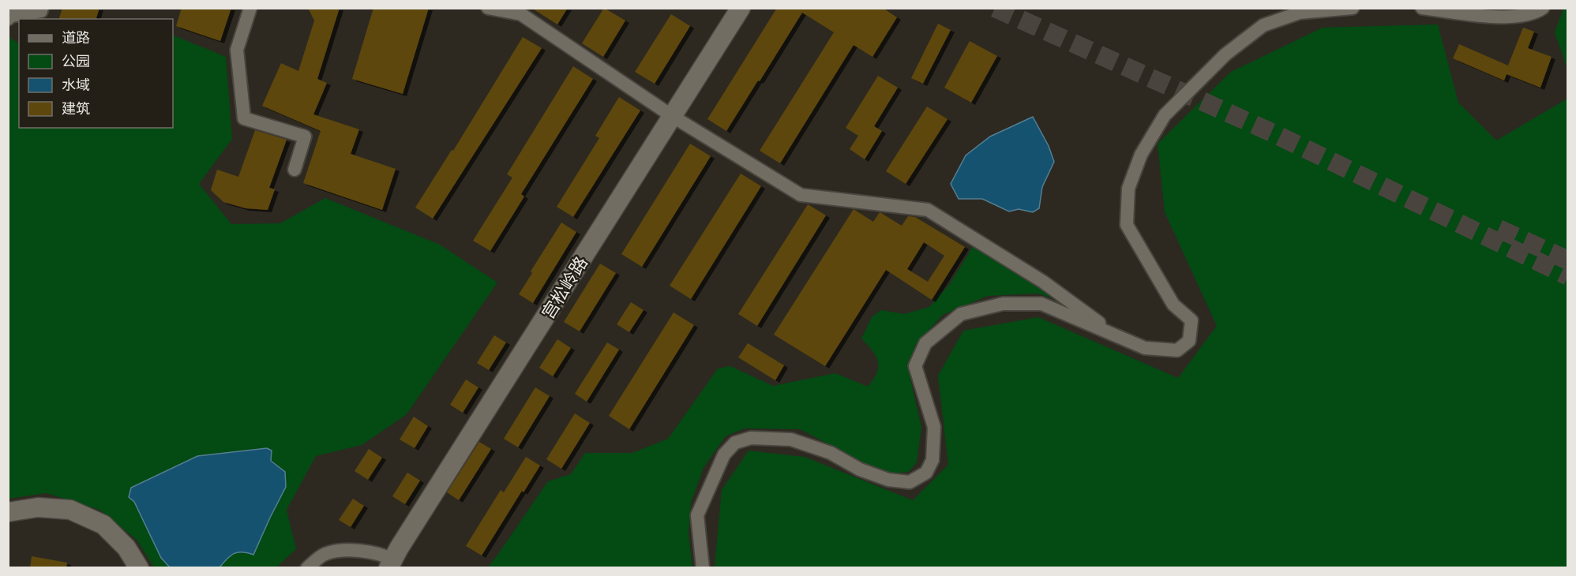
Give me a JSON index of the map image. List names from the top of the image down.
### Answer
{
  "streets": {
    "street": ["宫松岭路"]
  },
  "legend": [
    "道路",
    "公园",
    "水域",
    "建筑"
  ]
}
